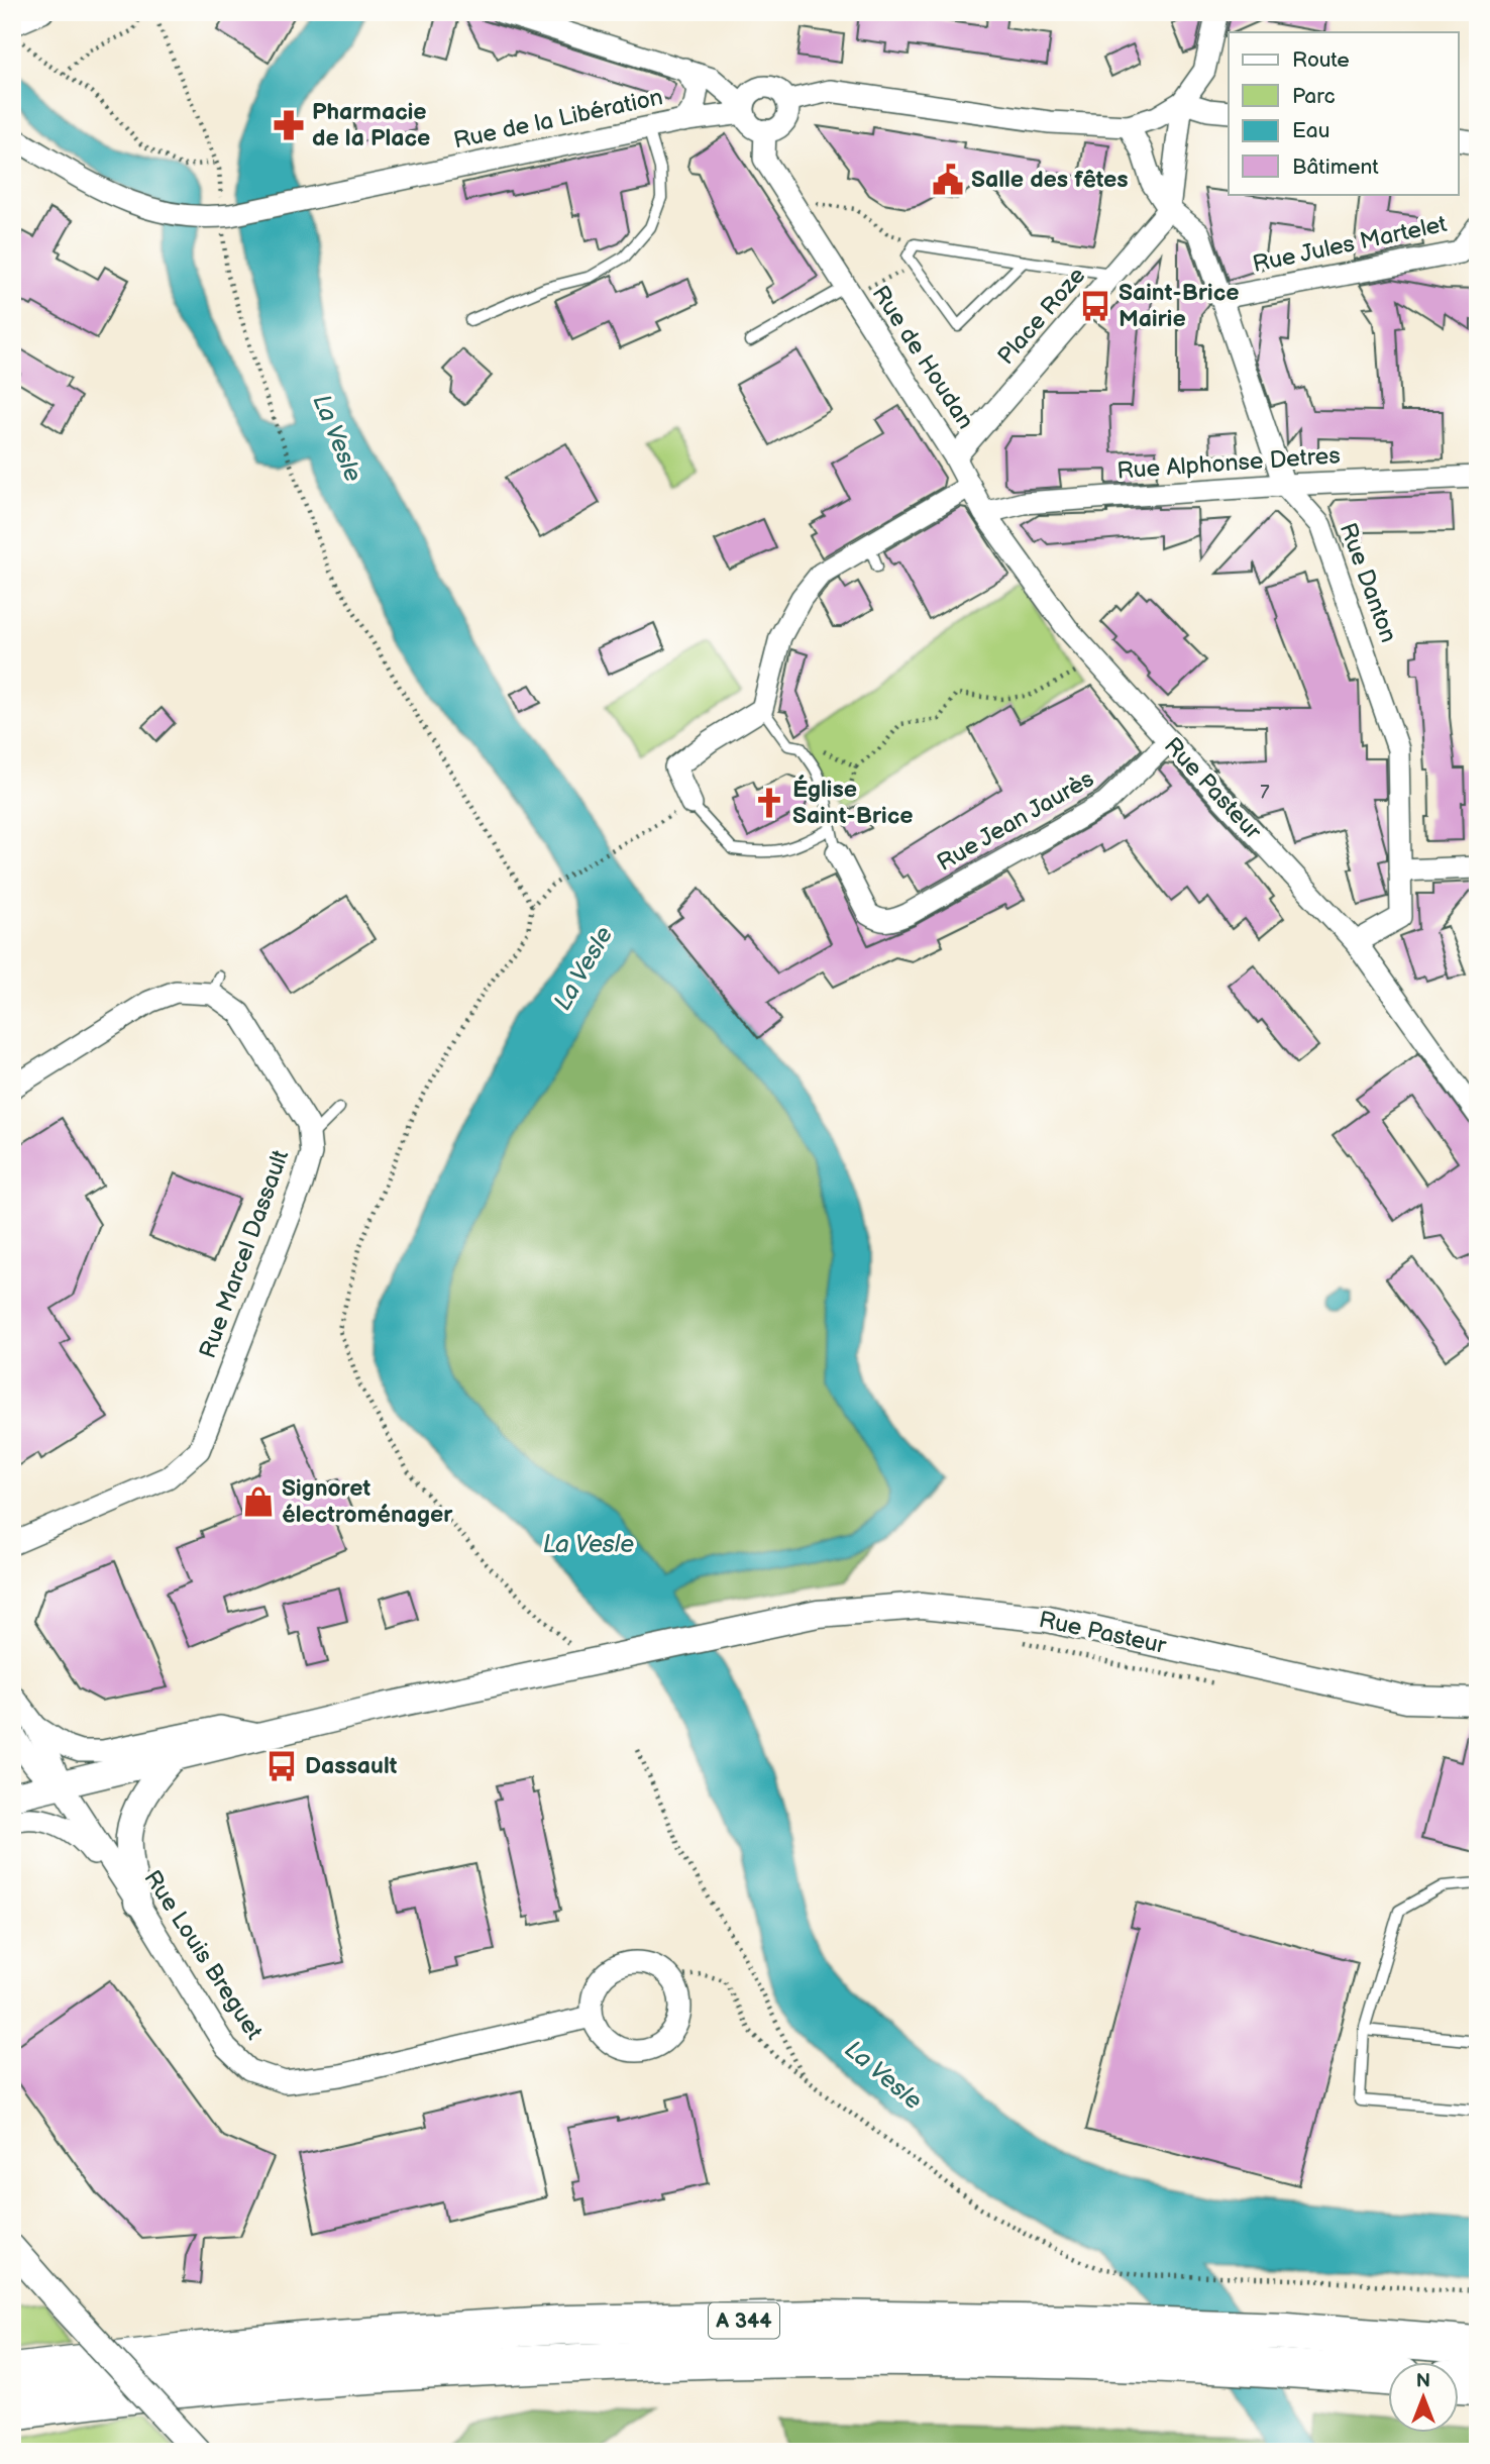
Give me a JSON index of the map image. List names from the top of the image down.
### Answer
{
  "streets": {
    "highway": ["A 344"],
    "street": [
      "Rue de la Libération",
      "Rue Jules Martelet",
      "Place Roze",
      "Rue de Houdan",
      "Rue Alphonse Detres",
      "Rue Danton",
      "Rue Pasteur",
      "Rue Jean Jaurès",
      "Rue Marcel Dassault",
      "Rue Louis Breguet"
    ]
  },
  "crossings": [
    ["Rue de la Libération", "Rue de Houdan"],
    ["Rue Jules Martelet", "Rue Danton"],
    ["Place Roze", "Rue de Houdan"],
    ["Place Roze", "Rue Danton"],
    ["Place Roze", "Rue Pasteur"],
    ["Rue de Houdan", "Rue Pasteur"],
    ["Rue Alphonse Detres", "Rue Danton"],
    ["Rue Alphonse Detres", "Rue Pasteur"],
    ["Rue Danton", "Rue Pasteur"],
    ["Rue Pasteur", "Rue Jean Jaurès"],
    ["Rue Pasteur", "Rue Louis Breguet"]
  ],
  "water": ["La Vesle"],
  "places": {
    "pharmacy": ["Pharmacie de la Place"],
    "public building": ["Salle des fêtes"],
    "bus stop": ["Saint-Brice Mairie", "Dassault"],
    "church": ["Église Saint-Brice"],
    "shop": ["Signoret électroménager"]
  },
  "house_numbers": ["7"],
  "legend": [
    "Route",
    "Parc",
    "Eau",
    "Bâtiment"
  ],
  "north": "top"
}
